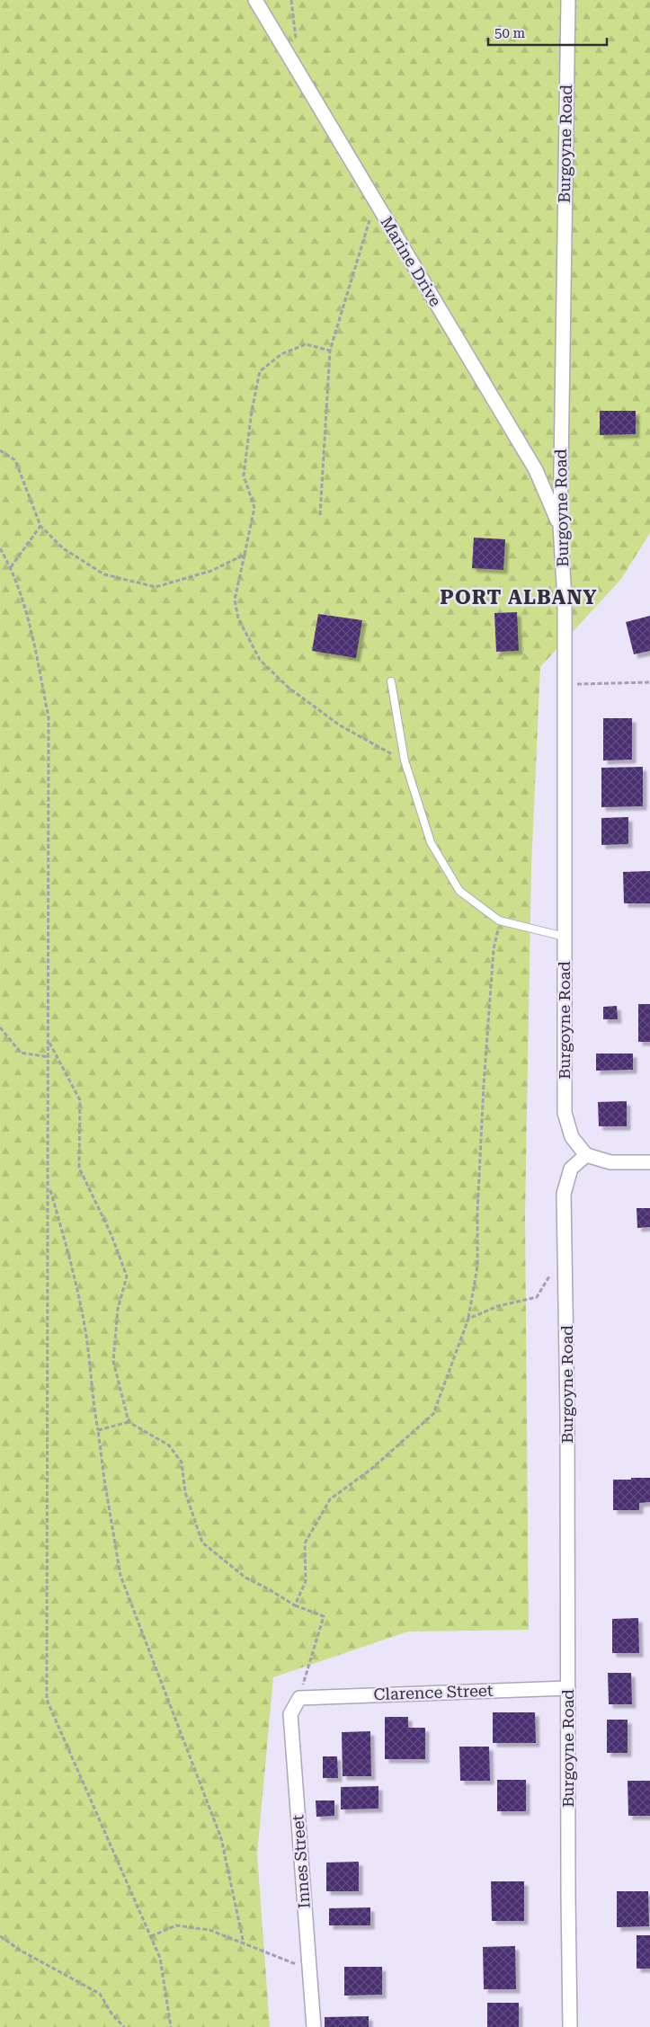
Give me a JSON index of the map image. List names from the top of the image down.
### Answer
{
  "streets": {
    "street": [
      "Burgoyne Road",
      "Marine Drive",
      "Clarence Street",
      "Innes Street"
    ]
  },
  "crossings": [
    ["Burgoyne Road", "Marine Drive"],
    ["Burgoyne Road", "Clarence Street"],
    ["Clarence Street", "Innes Street"]
  ],
  "districts": ["PORT ALBANY"],
  "scale_bar": "50 m"
}
